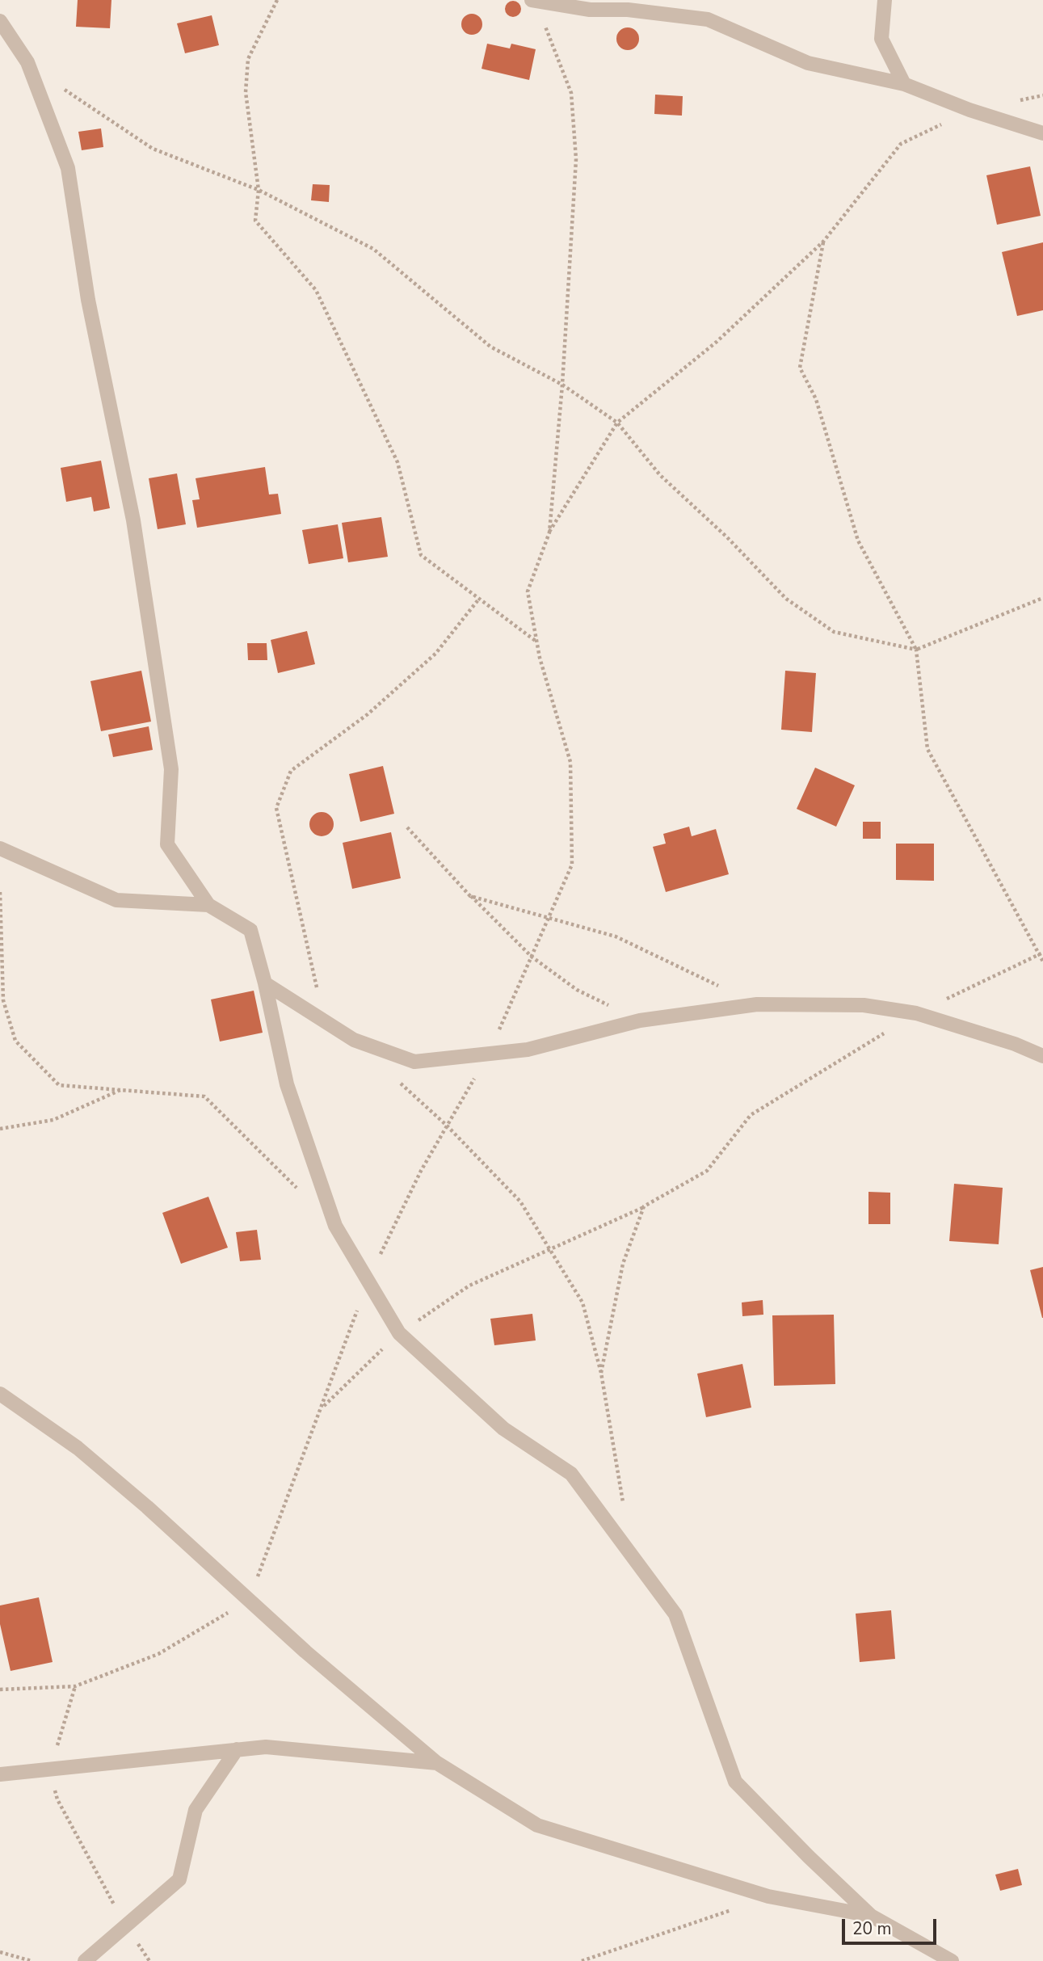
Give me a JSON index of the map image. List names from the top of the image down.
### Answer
{
  "scale_bar": "20 m"
}
